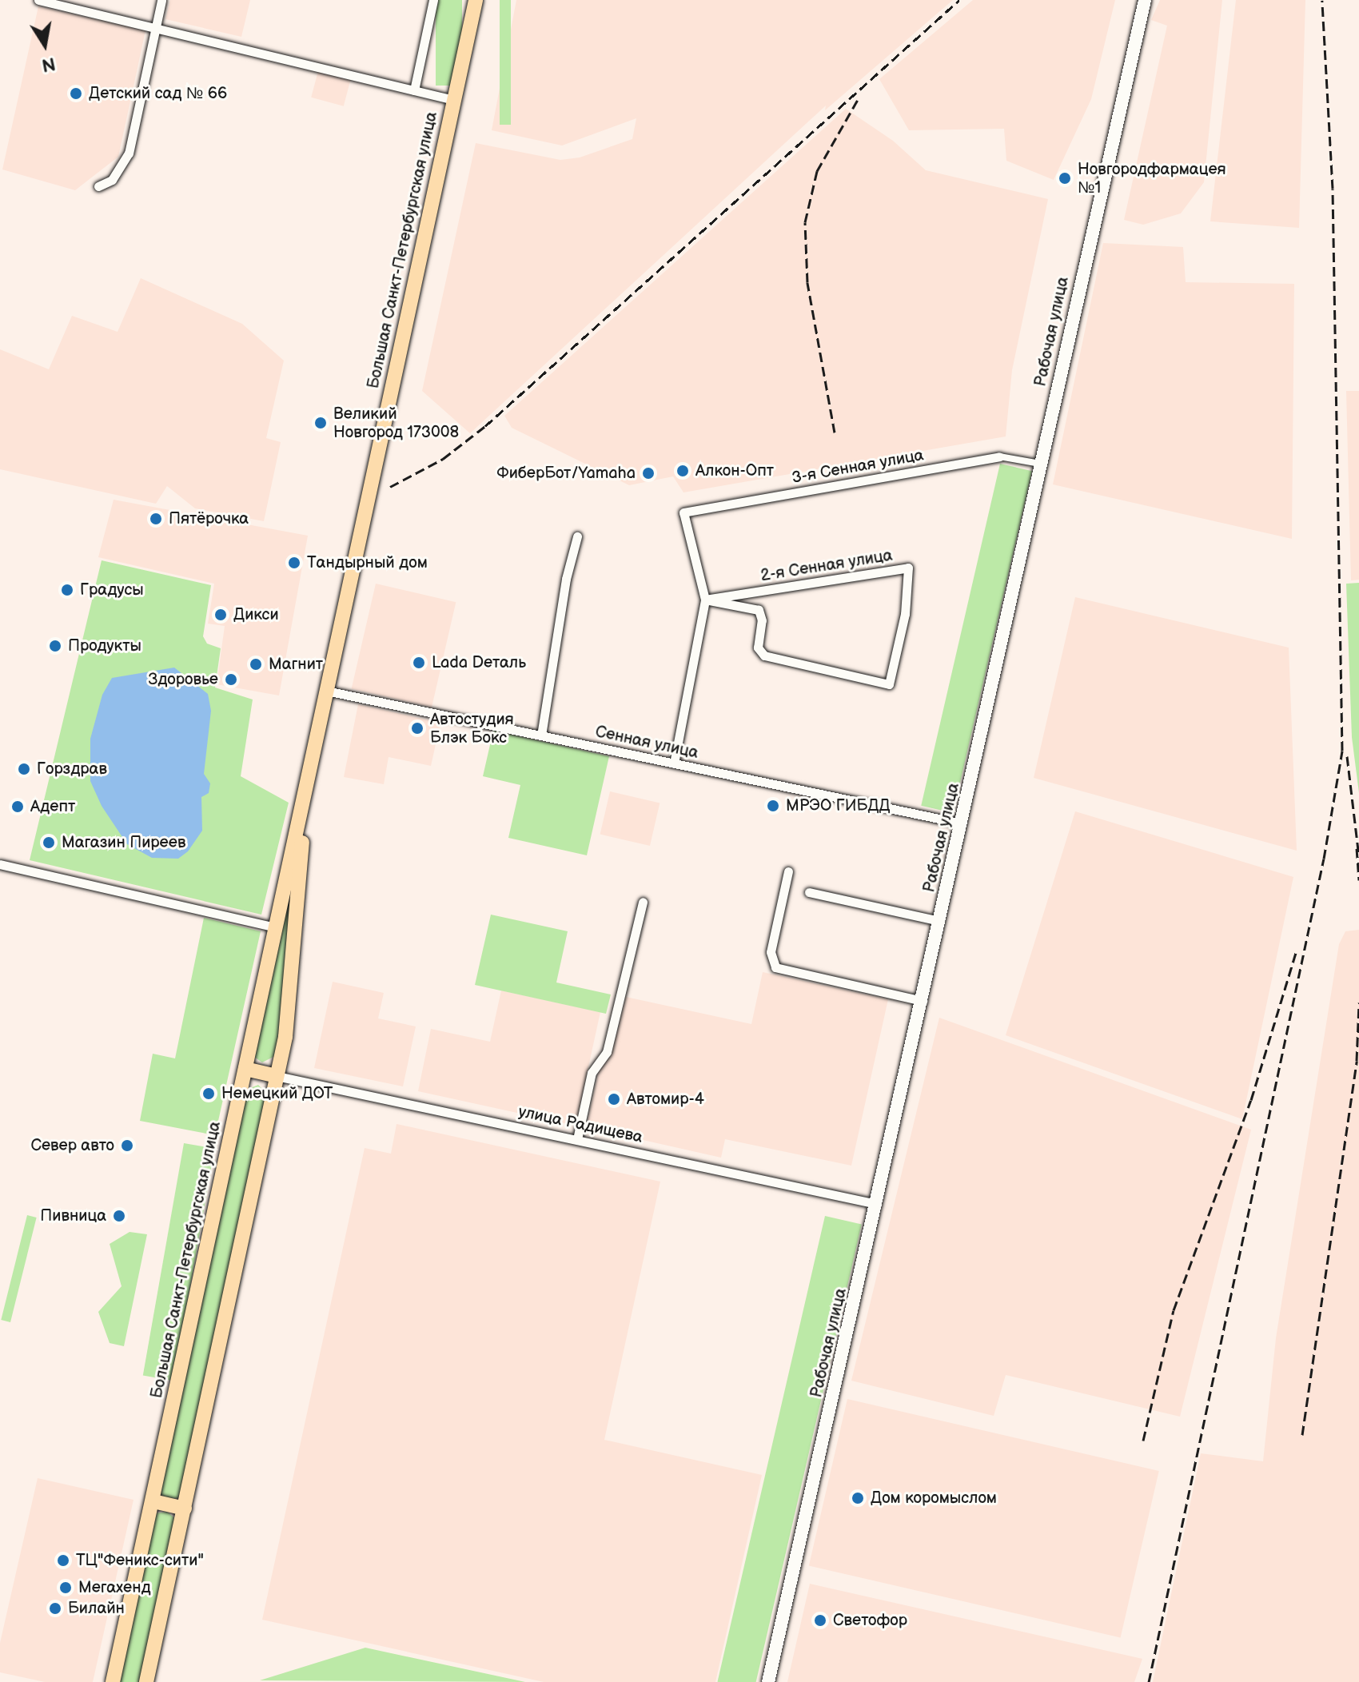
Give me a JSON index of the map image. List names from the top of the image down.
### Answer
{
  "streets": {
    "main road": ["Большая Санкт-Петербургская улица", "Рабочая улица"],
    "street": [
      "3-я Сенная улица",
      "2-я Сенная улица",
      "Сенная улица",
      "улица Радищева"
    ]
  },
  "crossings": [
    ["Большая Санкт-Петербургская улица", "Сенная улица"],
    ["Большая Санкт-Петербургская улица", "улица Радищева"],
    ["Рабочая улица", "Сенная улица"],
    ["Рабочая улица", "улица Радищева"],
    ["3-я Сенная улица", "2-я Сенная улица"]
  ],
  "places": [
    "Детский сад № 66",
    "Новгородфармацея №1",
    "Великий Новгород 173008",
    "Алкон-Опт",
    "ФиберБот/Yamaha",
    "Пятёрочка",
    "Тандырный дом",
    "Градусы",
    "Дикси",
    "Продукты",
    "Lada Dеталь",
    "Магнит",
    "Здоровье",
    "Автостудия Блэк Бокс",
    "Горздрав",
    "МРЭО ГИБДД",
    "Адепт",
    "Магазин Пиреев",
    "Немецкий ДОТ",
    "Автомир-4",
    "Север авто",
    "Пивница",
    "Дом коромыслом",
    "ТЦ\"Феникс-сити\"",
    "Мегахенд",
    "Билайн",
    "Светофор"
  ],
  "north": "bottom"
}
